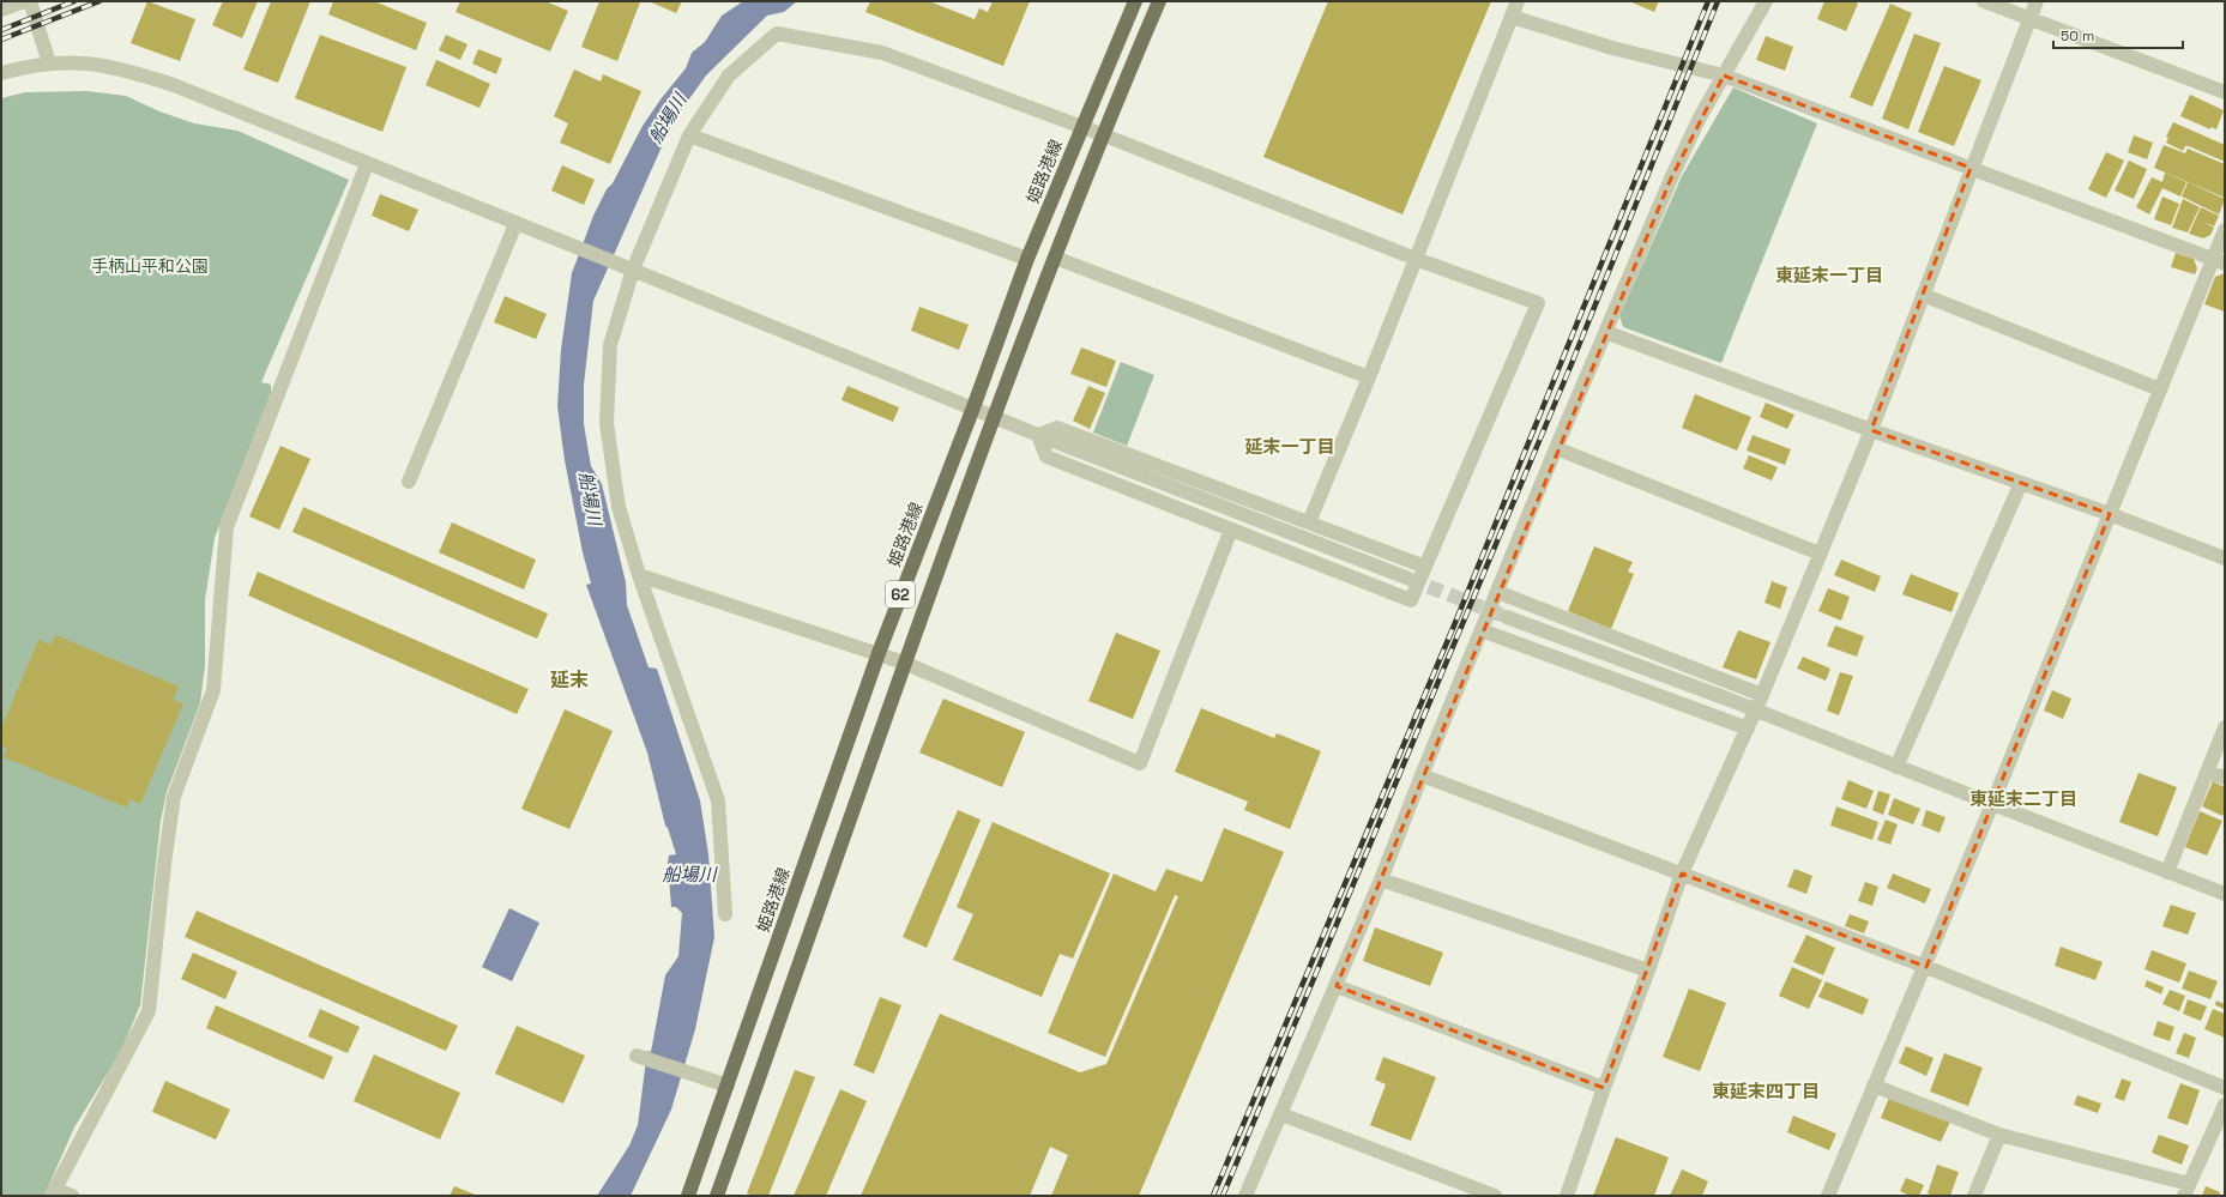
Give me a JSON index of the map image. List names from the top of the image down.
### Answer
{
  "streets": {
    "main road": ["姫路港線", "62"]
  },
  "districts": [
    "東延末一丁目",
    "延末一丁目",
    "延末",
    "東延末二丁目",
    "東延末四丁目"
  ],
  "water": ["船場川"],
  "parks": ["手柄山平和公園"],
  "scale_bar": "50 m"
}
